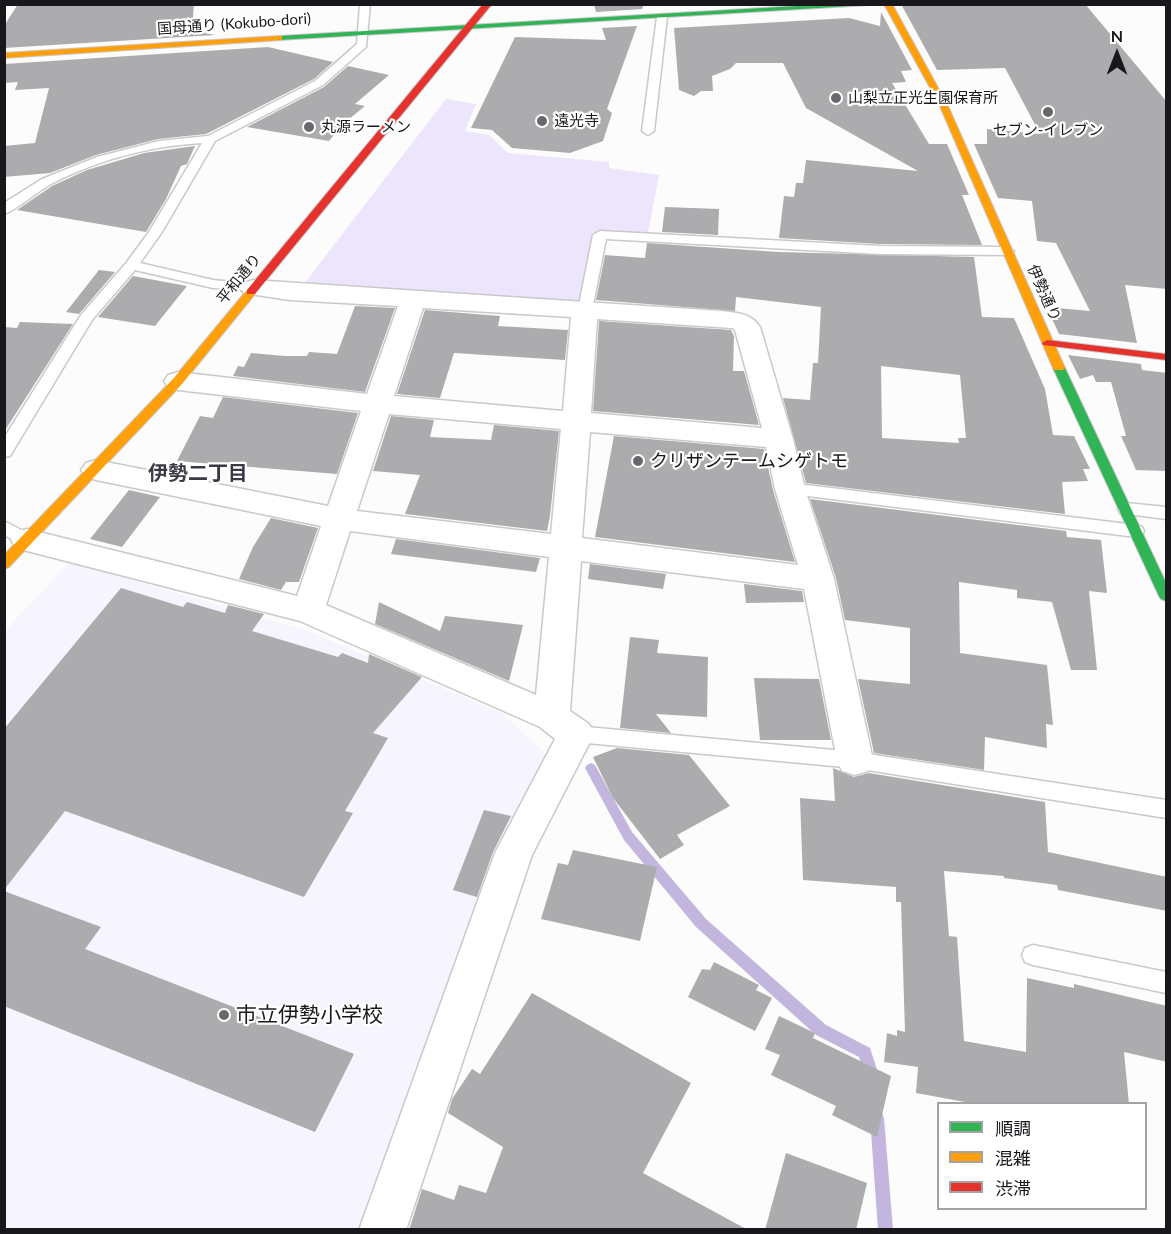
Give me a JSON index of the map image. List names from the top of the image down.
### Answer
{
  "streets": {
    "main road": ["国母通り (Kokubo-dori)", "平和通り", "伊勢通り"]
  },
  "crossings": [
    ["国母通り (Kokubo-dori)", "平和通り"]
  ],
  "districts": ["伊勢二丁目"],
  "places": [
    "山梨立正光生園保育所",
    "セブン-イレブン",
    "遠光寺",
    "丸源ラーメン",
    "クリザンテームシゲトモ",
    "市立伊勢小学校"
  ],
  "legend": ["順調", "混雑", "渋滞"],
  "north": "top"
}
